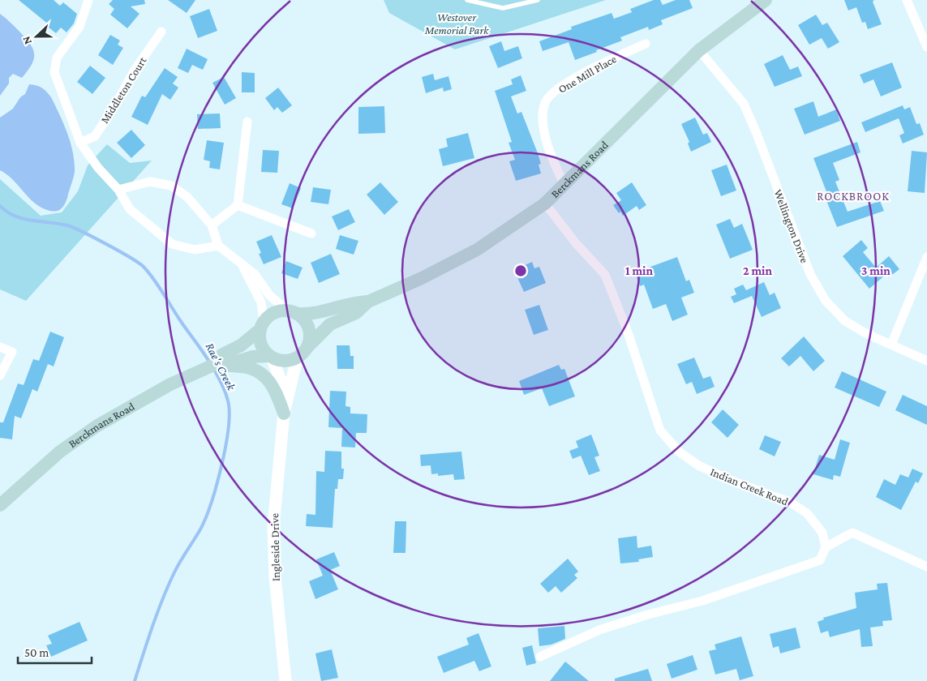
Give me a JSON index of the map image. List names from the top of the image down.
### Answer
{
  "streets": {
    "main road": ["Berckmans Road"],
    "street": [
      "One Mill Place",
      "Middleton Court",
      "Wellington Drive",
      "Indian Creek Road",
      "Ingleside Drive"
    ]
  },
  "crossings": [
    ["One Mill Place", "Berckmans Road"],
    ["Berckmans Road", "Wellington Drive"],
    ["Berckmans Road", "Indian Creek Road"],
    ["Berckmans Road", "Ingleside Drive"]
  ],
  "districts": ["ROCKBROOK"],
  "water": ["Rae's Creek"],
  "parks": ["Westover Memorial Park"],
  "scale_bar": "50 m",
  "north": "left",
  "rings": ["1 min", "2 min", "3 min"]
}
